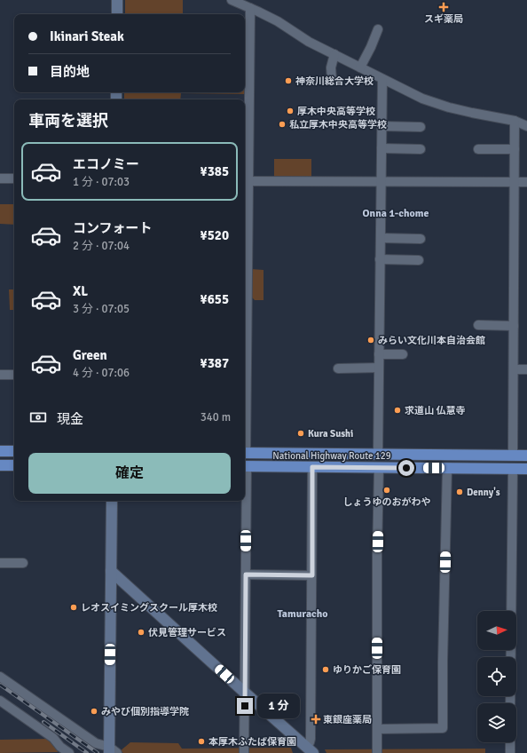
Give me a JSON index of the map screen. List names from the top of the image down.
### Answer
{
  "streets": {
    "highway": ["National Highway Route 129"]
  },
  "districts": ["Onna 1-chome", "Tamuracho"],
  "places": {
    "health": ["スギ薬局", "東銀座薬局"],
    "other": [
      "神奈川総合大学校",
      "厚木中央高等学校",
      "私立厚木中央高等学校",
      "みらい文化川本自治会館",
      "求道山 仏慧寺",
      "Kura Sushi",
      "しょうゆのおがわや",
      "Denny's",
      "レオスイミングスクール厚木校",
      "伏見管理サービス",
      "ゆりかご保育園",
      "みやび個別指導学院",
      "本厚木ふたば保育園"
    ]
  },
  "north": "right",
  "page": {
    "banner": ["Ikinari Steak", "目的地"],
    "heading": "車両を選択",
    "list": [
      {
        "name": "エコノミー",
        "note": "1 分 · 07:03",
        "value": "¥385"
      },
      {
        "name": "コンフォート",
        "note": "2 分 · 07:04",
        "value": "¥520"
      },
      {
        "name": "XL",
        "note": "3 分 · 07:05",
        "value": "¥655"
      },
      {
        "name": "Green",
        "note": "4 分 · 07:06",
        "value": "¥387"
      }
    ],
    "pay": ["現金", "340 m"],
    "buttons": "確定",
    "bubble": "1 分"
  }
}
